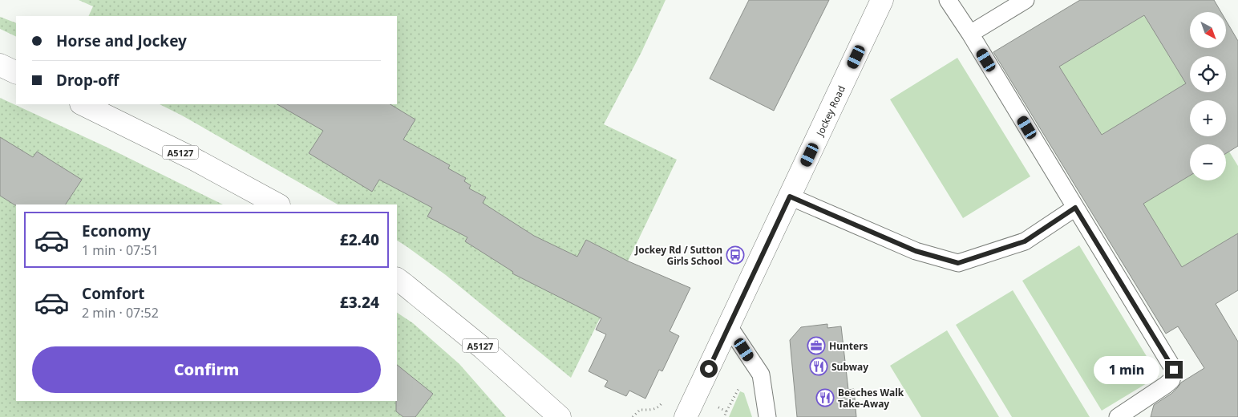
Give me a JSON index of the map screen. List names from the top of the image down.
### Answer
{
  "streets": {
    "main road": ["Jockey Road", "A5127"]
  },
  "places": {
    "bus stop": ["Jockey Rd / Sutton Girls School"],
    "office": ["Hunters"],
    "restaurant": ["Subway", "Beeches Walk Take-Away"]
  },
  "north": "bottom right",
  "page": {
    "map_buttons": ["+", "−"],
    "banner": ["Horse and Jockey", "Drop-off"],
    "list": [
      {
        "name": "Economy",
        "note": "1 min · 07:51",
        "value": "£2.40"
      },
      {
        "name": "Comfort",
        "note": "2 min · 07:52",
        "value": "£3.24"
      }
    ],
    "buttons": "Confirm",
    "bubble": "1 min"
  }
}
